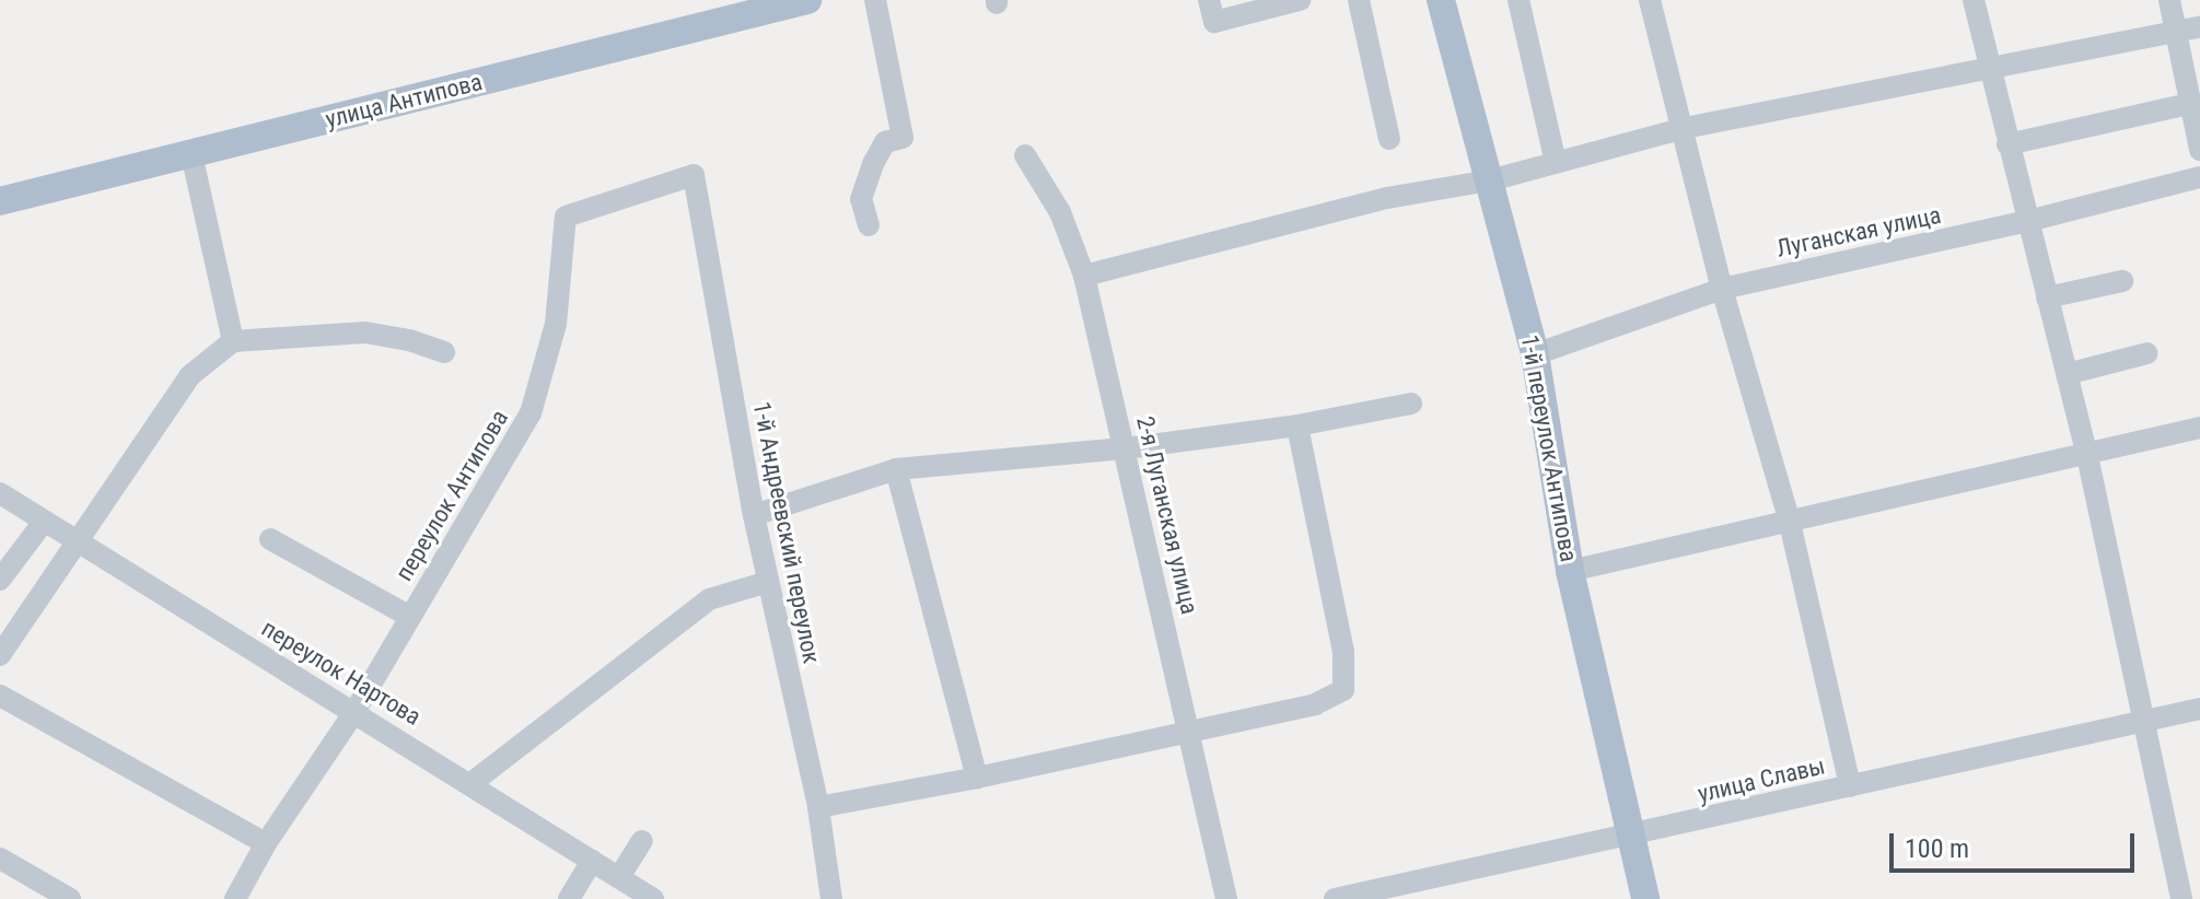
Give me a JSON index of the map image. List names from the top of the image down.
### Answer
{
  "streets": {
    "main road": ["улица Антипова", "1-й переулок Антипова"],
    "street": [
      "Луганская улица",
      "переулок Антипова",
      "2-я Луганская улица",
      "1-й Андреевский переулок",
      "переулок Нартова",
      "улица Славы"
    ]
  },
  "crossings": [
    ["Луганская улица", "1-й переулок Антипова"],
    ["1-й переулок Антипова", "улица Славы"],
    ["переулок Антипова", "1-й Андреевский переулок"],
    ["переулок Антипова", "переулок Нартова"]
  ],
  "scale_bar": "100 m"
}
